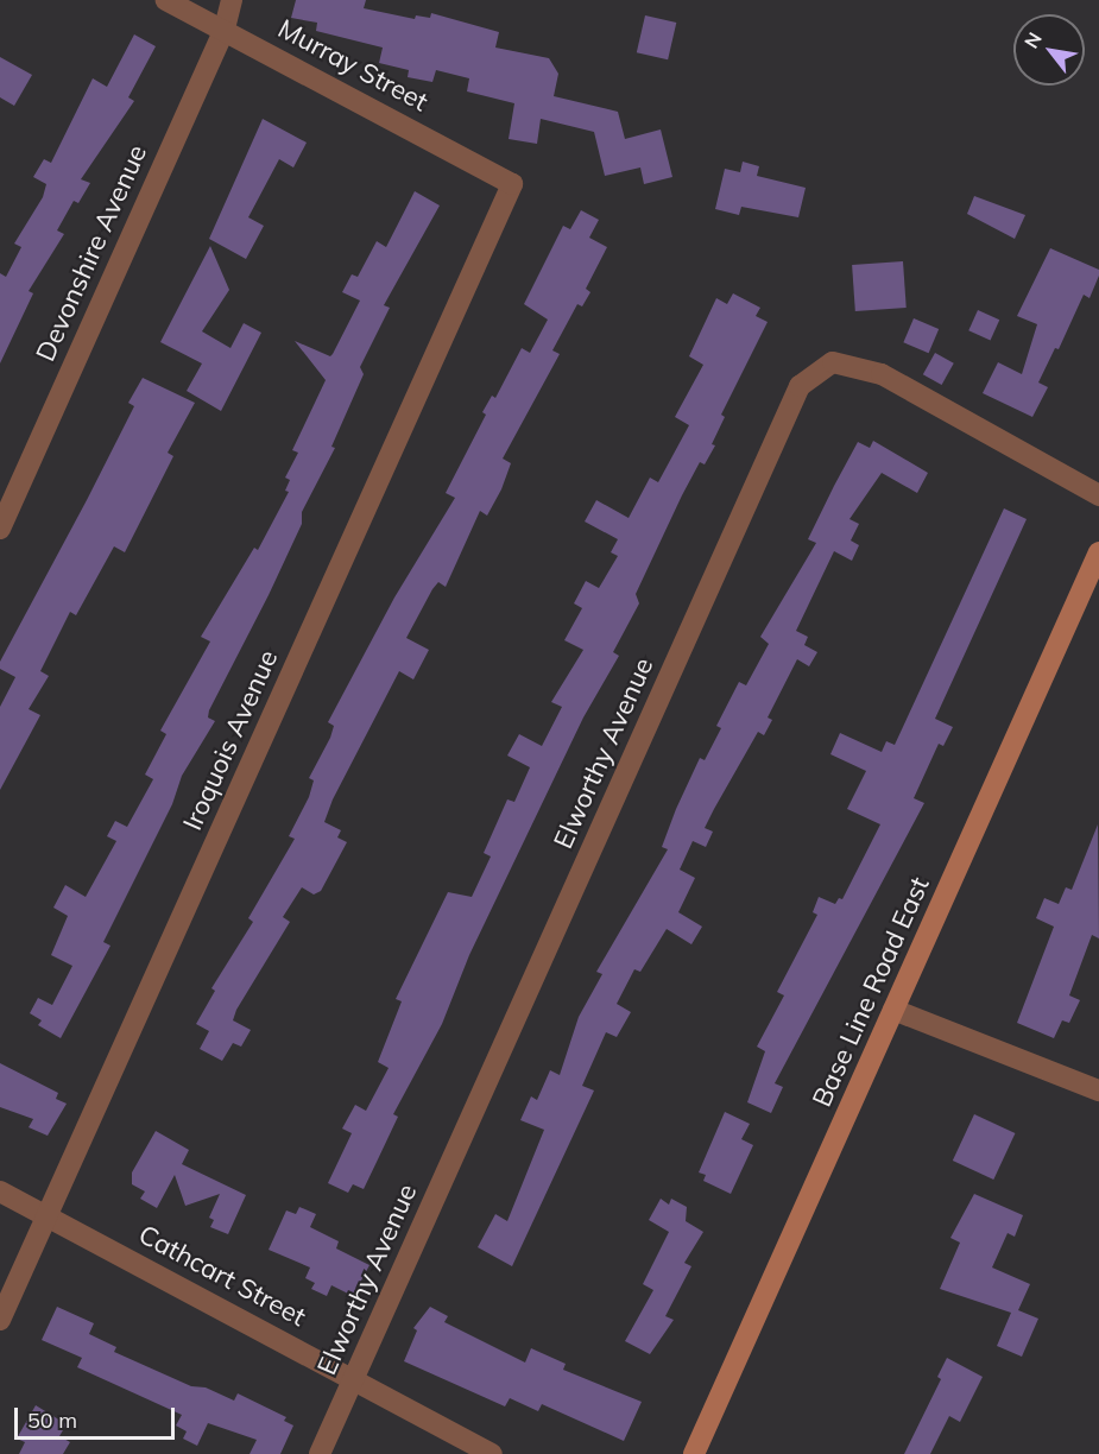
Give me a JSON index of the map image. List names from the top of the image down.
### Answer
{
  "streets": {
    "street": [
      "Murray Street",
      "Devonshire Avenue",
      "Iroquois Avenue",
      "Elworthy Avenue",
      "Base Line Road East",
      "Cathcart Street"
    ]
  },
  "crossings": [
    ["Murray Street", "Devonshire Avenue"],
    ["Murray Street", "Iroquois Avenue"],
    ["Iroquois Avenue", "Cathcart Street"],
    ["Elworthy Avenue", "Cathcart Street"]
  ],
  "scale_bar": "50 m",
  "north": "top left"
}
